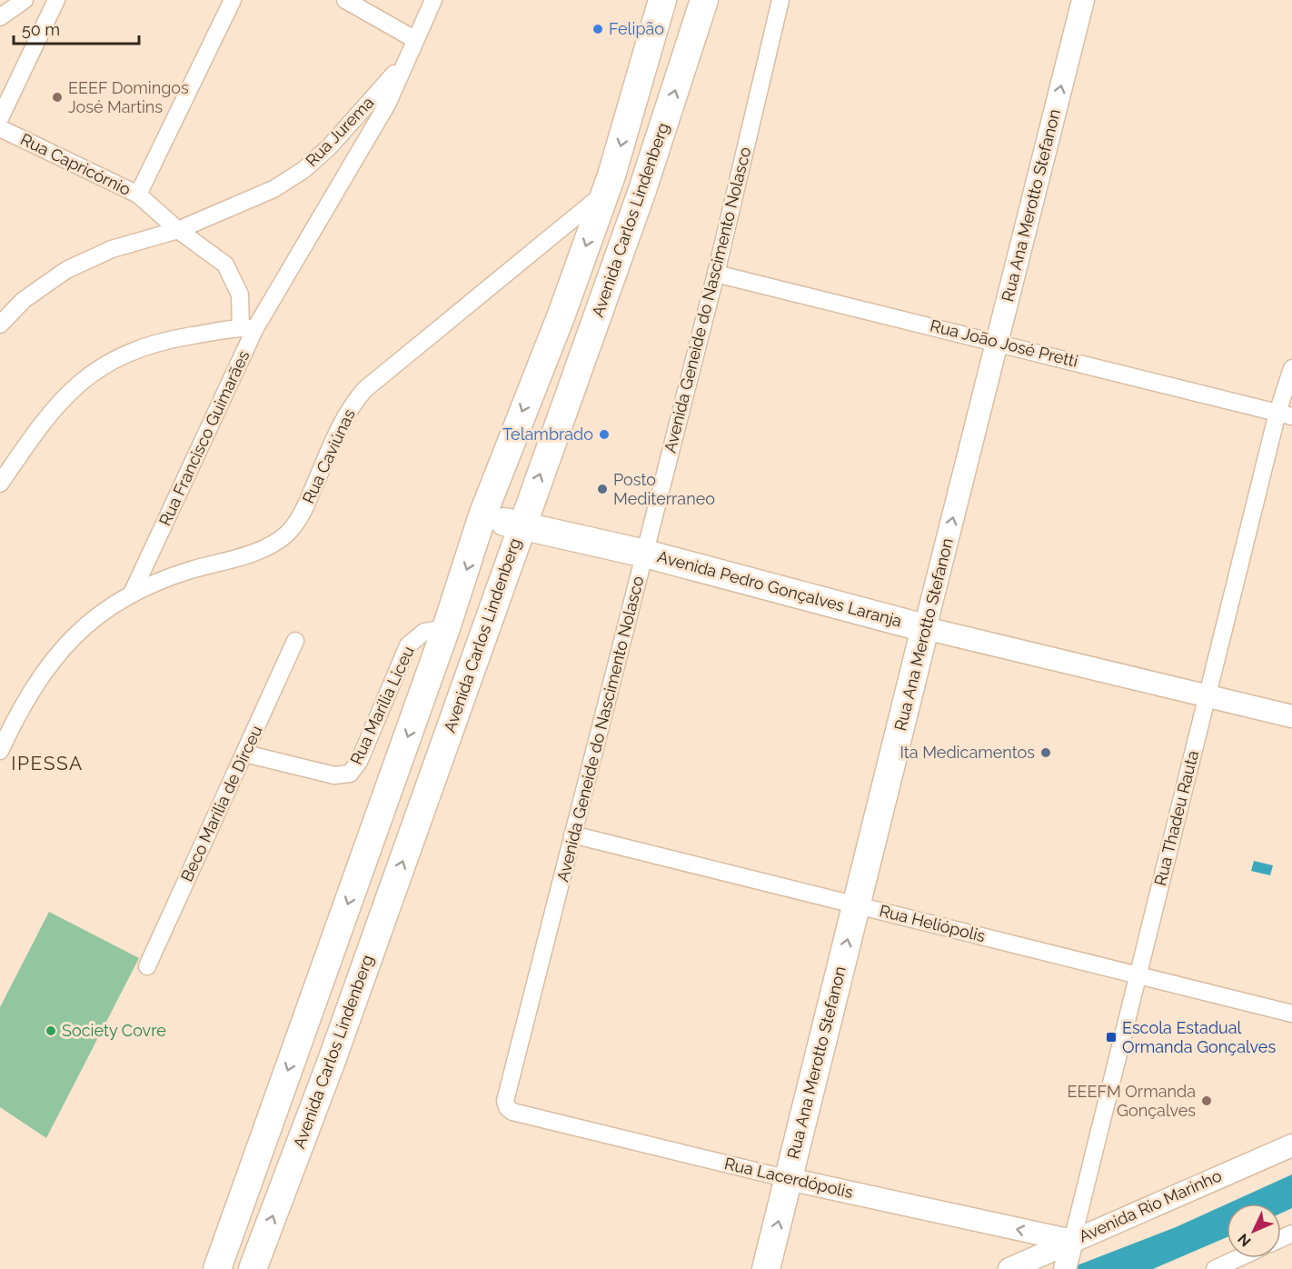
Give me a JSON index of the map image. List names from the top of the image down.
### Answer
{
  "streets": {
    "main road": ["Rua Ana Merotto Stefanon", "Avenida Carlos Lindenberg", "Avenida Pedro Gonçalves Laranja"],
    "street": [
      "Rua Jurema",
      "Rua Capricórnio",
      "Avenida Geneide do Nascimento Nolasco",
      "Rua João José Pretti",
      "Rua Francisco Guimarães",
      "Rua Caviúnas",
      "Rua Marília Liceu",
      "Beco Marília de Dirceu",
      "Rua Thadeu Rauta",
      "Rua Heliópolis",
      "Rua Lacerdópolis",
      "Avenida Rio Marinho"
    ]
  },
  "crossings": [
    ["Rua Jurema", "Rua Capricórnio"],
    ["Rua Jurema", "Rua Francisco Guimarães"],
    ["Rua Capricórnio", "Rua Francisco Guimarães"],
    ["Rua Ana Merotto Stefanon", "Rua João José Pretti"],
    ["Rua Ana Merotto Stefanon", "Avenida Pedro Gonçalves Laranja"],
    ["Rua Ana Merotto Stefanon", "Rua Heliópolis"],
    ["Rua Ana Merotto Stefanon", "Rua Lacerdópolis"],
    ["Avenida Carlos Lindenberg", "Rua Caviúnas"],
    ["Avenida Carlos Lindenberg", "Avenida Pedro Gonçalves Laranja"],
    ["Avenida Carlos Lindenberg", "Rua Marília Liceu"],
    ["Avenida Geneide do Nascimento Nolasco", "Rua João José Pretti"],
    ["Avenida Geneide do Nascimento Nolasco", "Avenida Pedro Gonçalves Laranja"],
    ["Avenida Geneide do Nascimento Nolasco", "Rua Heliópolis"],
    ["Avenida Geneide do Nascimento Nolasco", "Rua Lacerdópolis"],
    ["Rua João José Pretti", "Rua Thadeu Rauta"],
    ["Rua Francisco Guimarães", "Rua Caviúnas"],
    ["Avenida Pedro Gonçalves Laranja", "Rua Thadeu Rauta"],
    ["Rua Marília Liceu", "Beco Marília de Dirceu"],
    ["Rua Thadeu Rauta", "Rua Heliópolis"],
    ["Rua Thadeu Rauta", "Rua Lacerdópolis"],
    ["Rua Thadeu Rauta", "Avenida Rio Marinho"],
    ["Rua Lacerdópolis", "Avenida Rio Marinho"]
  ],
  "one_way": ["Rua Ana Merotto Stefanon", "Rua Lacerdópolis"],
  "districts": ["IPESSA"],
  "places": {
    "other": [
      "Felipão",
      "EEEF Domingos José Martins",
      "Telambrado",
      "Posto Mediterraneo",
      "Ita Medicamentos",
      "Society Covre",
      "EEEFM Ormanda Gonçalves"
    ],
    "transit": ["Escola Estadual Ormanda Gonçalves"]
  },
  "scale_bar": "50 m",
  "north": "bottom left"
}
